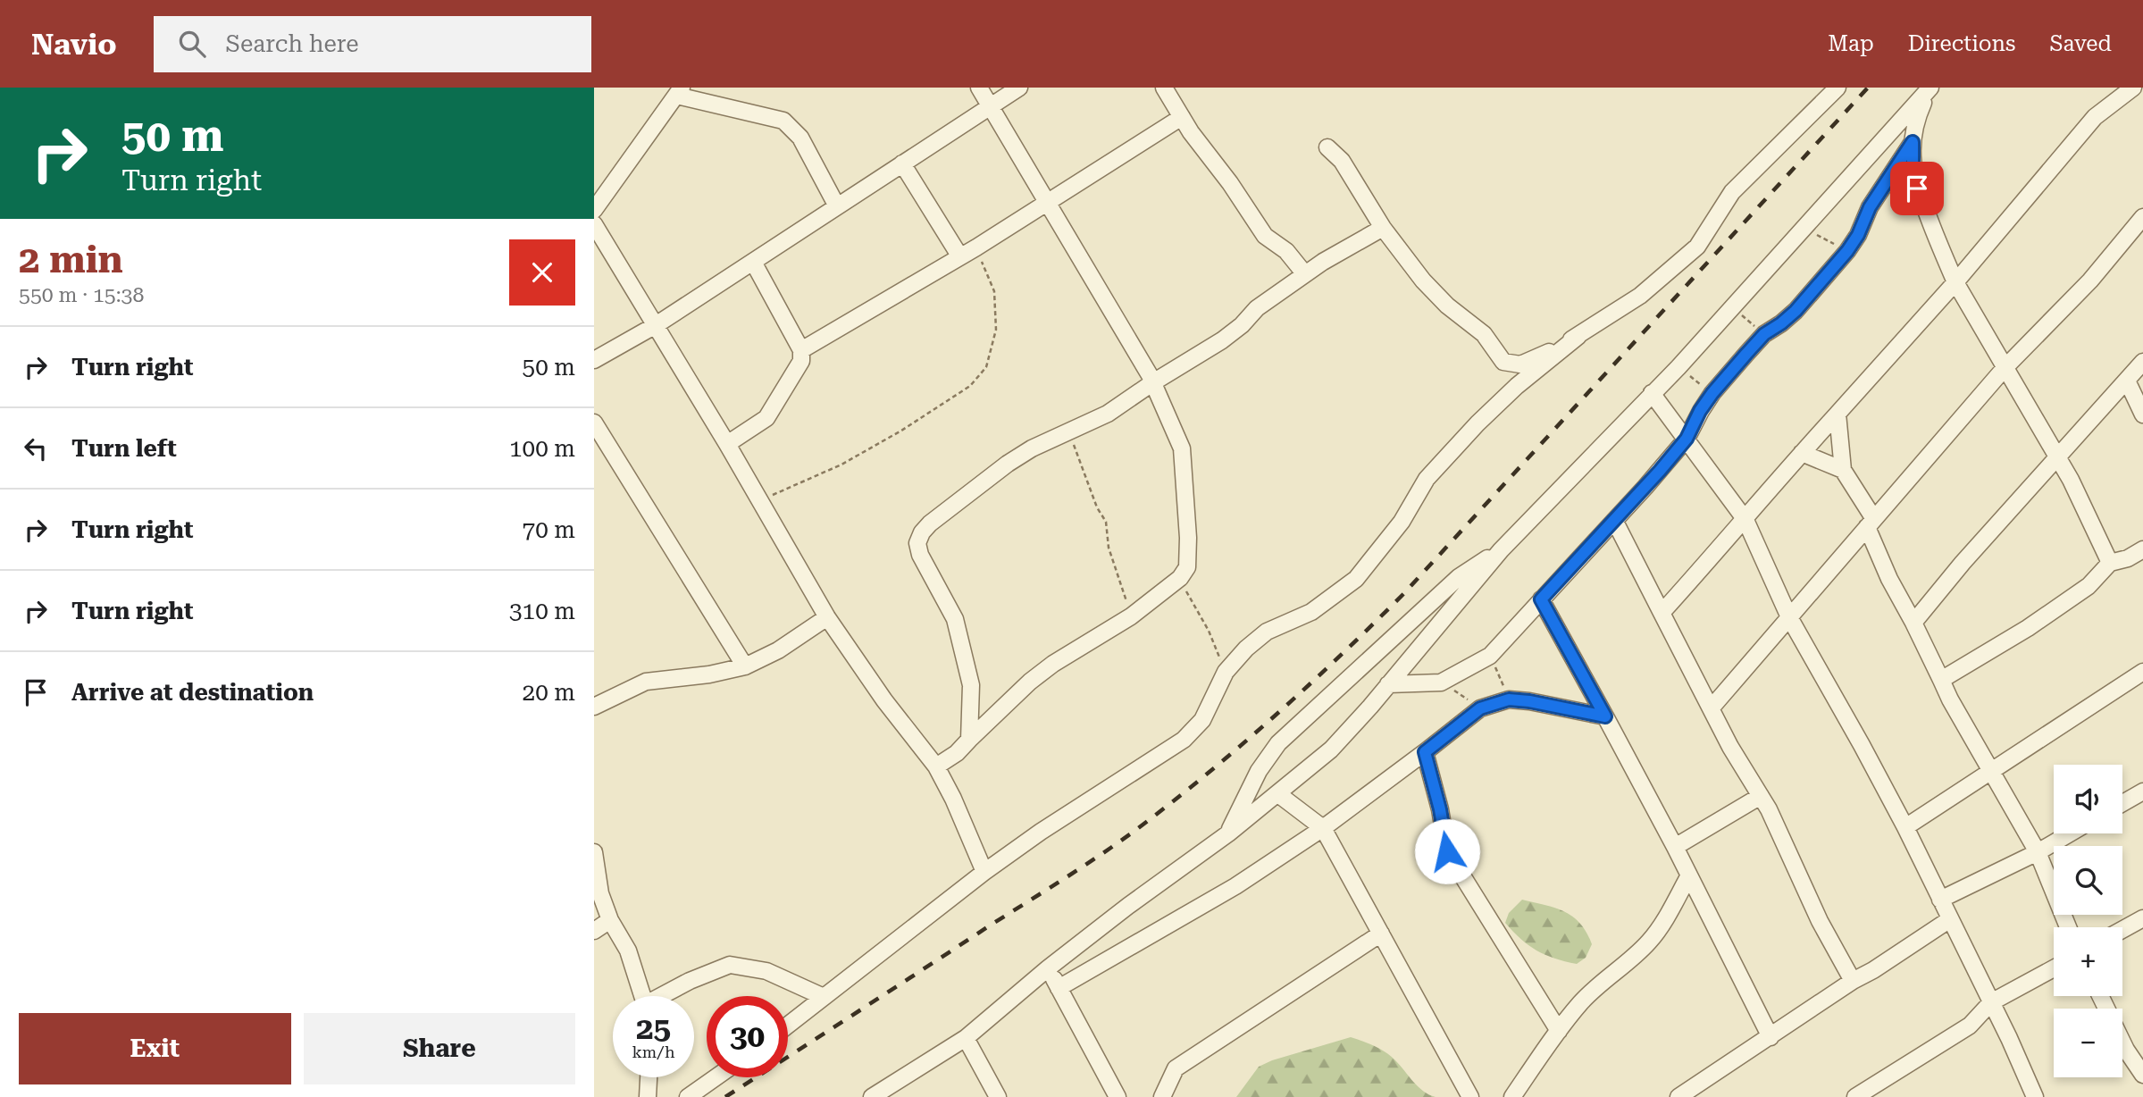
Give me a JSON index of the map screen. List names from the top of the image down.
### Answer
{
  "page": {
    "header": "Navio",
    "search": "Search here",
    "nav": ["Map", "Directions", "Saved"],
    "turn": ["50 m", "Turn right"],
    "heading": ["2 min", "550 m · 15:38"],
    "list": [
      {
        "name": "Turn right",
        "value": "50 m"
      },
      {
        "name": "Turn left",
        "value": "100 m"
      },
      {
        "name": "Turn right",
        "value": "70 m"
      },
      {
        "name": "Turn right",
        "value": "310 m"
      },
      {
        "name": "Arrive at destination",
        "value": "20 m"
      }
    ],
    "map_buttons": ["+", "−"],
    "speed": "25 km/h",
    "limit": "30",
    "buttons": ["Exit", "Share"]
  }
}
